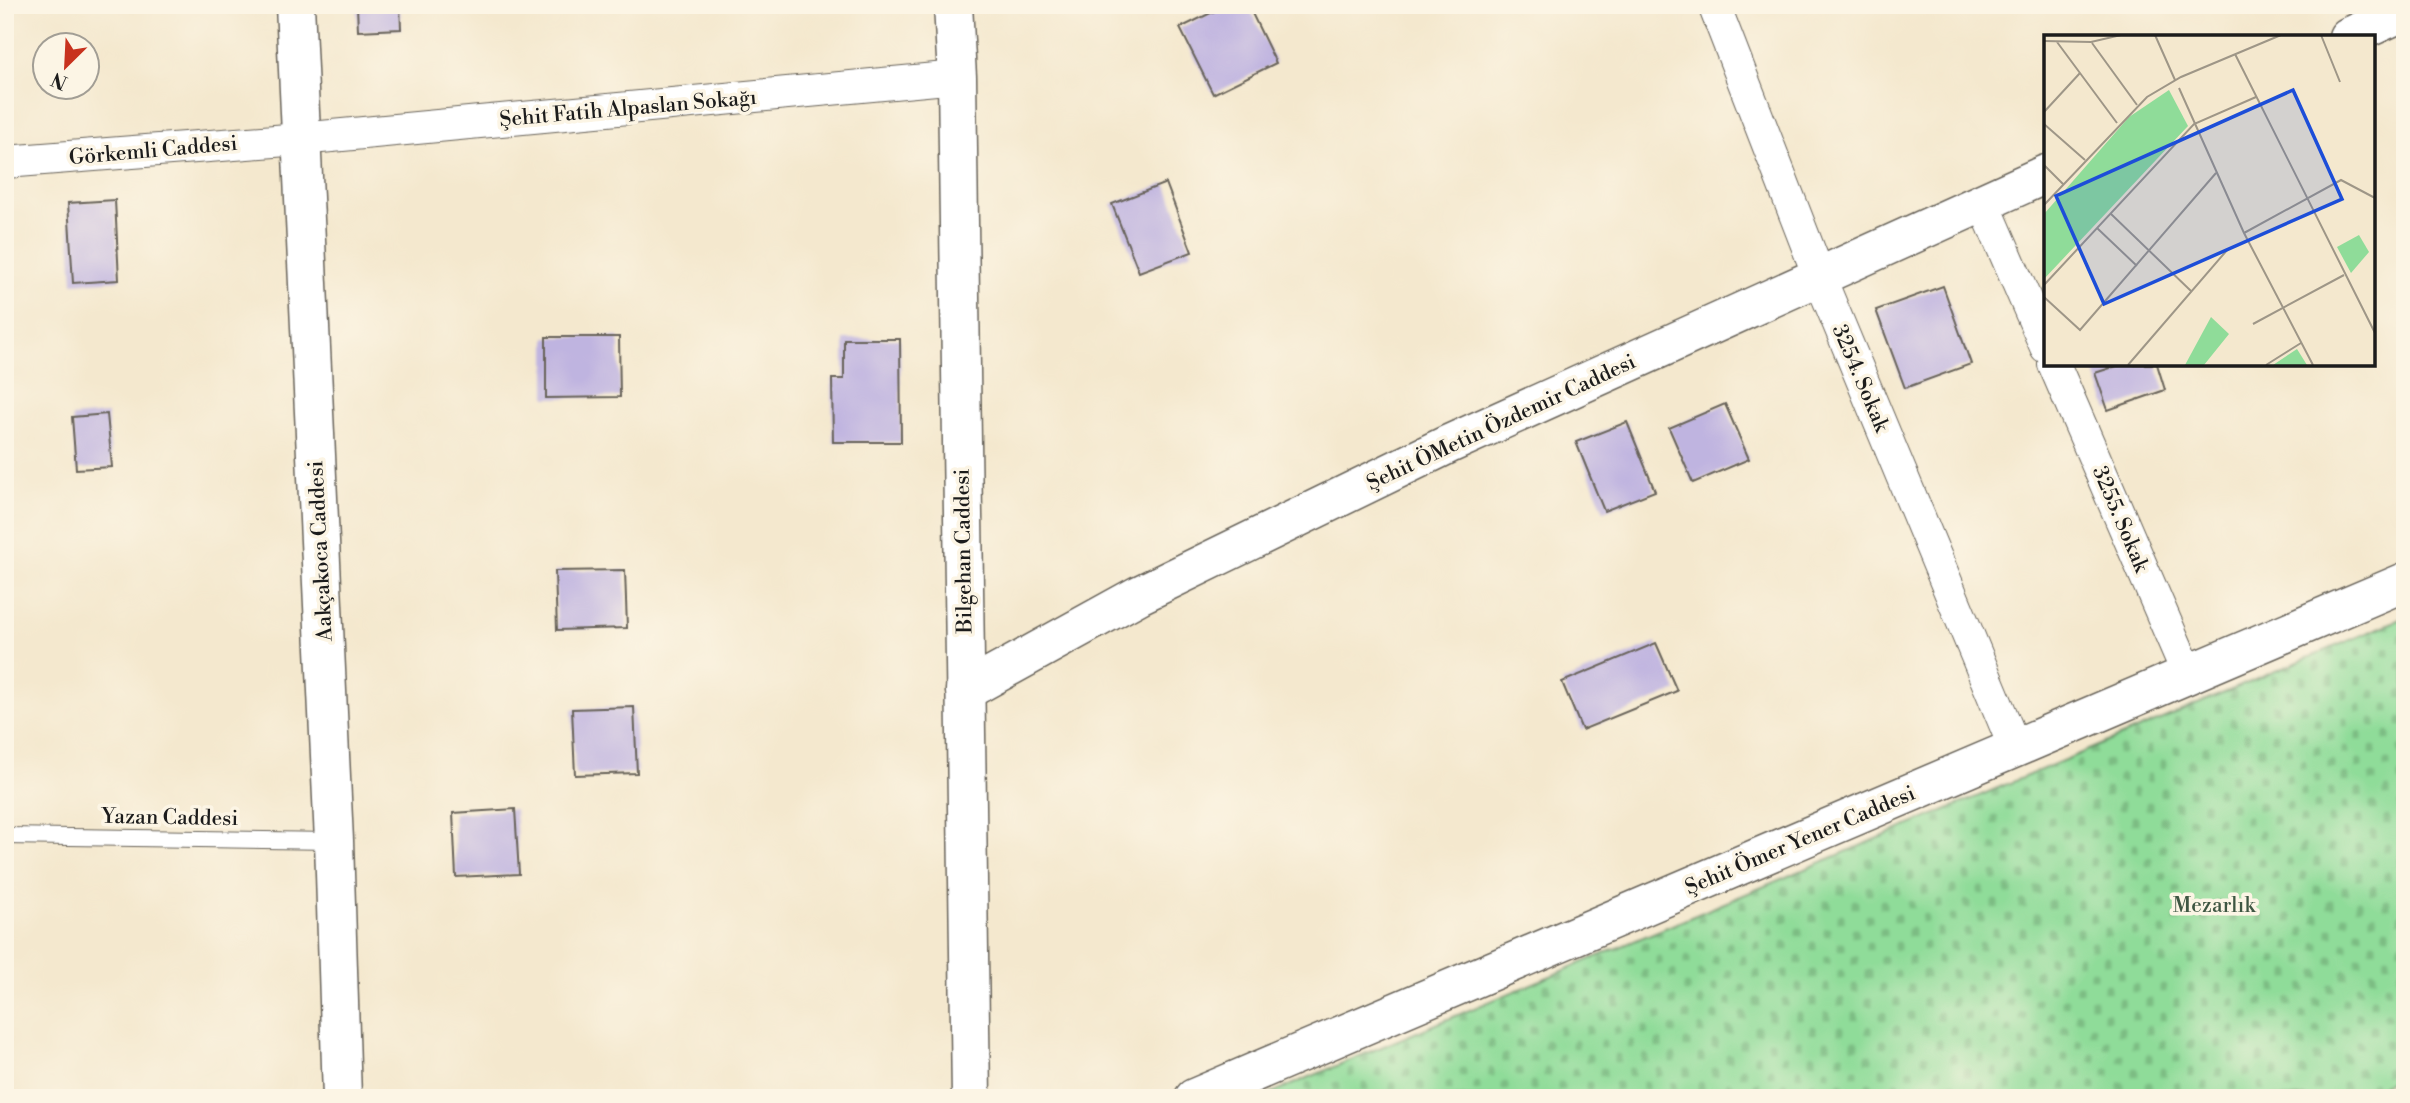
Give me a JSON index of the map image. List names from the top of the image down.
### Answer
{
  "streets": {
    "street": [
      "Şehit Fatih Alpaslan Sokağı",
      "Görkemli Caddesi",
      "3254. Sokak",
      "Şehit ÖMetin Özdemir Caddesi",
      "3255. Sokak",
      "Aakçakoca Caddesi",
      "Bilgehan Caddesi",
      "Şehit Ömer Yener Caddesi"
    ],
    "lane": ["Yazan Caddesi"]
  },
  "crossings": [
    ["Şehit Fatih Alpaslan Sokağı", "Görkemli Caddesi"],
    ["Şehit Fatih Alpaslan Sokağı", "Aakçakoca Caddesi"],
    ["Şehit Fatih Alpaslan Sokağı", "Bilgehan Caddesi"],
    ["Görkemli Caddesi", "Aakçakoca Caddesi"],
    ["3254. Sokak", "Şehit ÖMetin Özdemir Caddesi"],
    ["3254. Sokak", "Şehit Ömer Yener Caddesi"],
    ["Şehit ÖMetin Özdemir Caddesi", "Bilgehan Caddesi"],
    ["3255. Sokak", "Şehit Ömer Yener Caddesi"],
    ["Aakçakoca Caddesi", "Yazan Caddesi"]
  ],
  "parks": ["Mezarlık"],
  "north": "bottom left"
}
